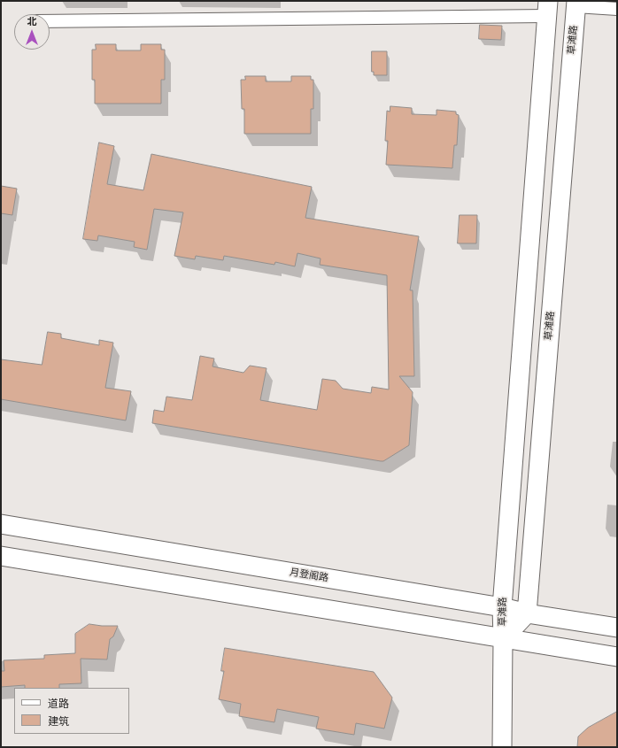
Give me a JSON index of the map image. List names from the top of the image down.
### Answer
{
  "streets": {
    "main road": ["草滩路", "月登阁路"]
  },
  "crossings": [
    ["草滩路", "月登阁路"]
  ],
  "legend": ["道路", "建筑"],
  "north": "top"
}
